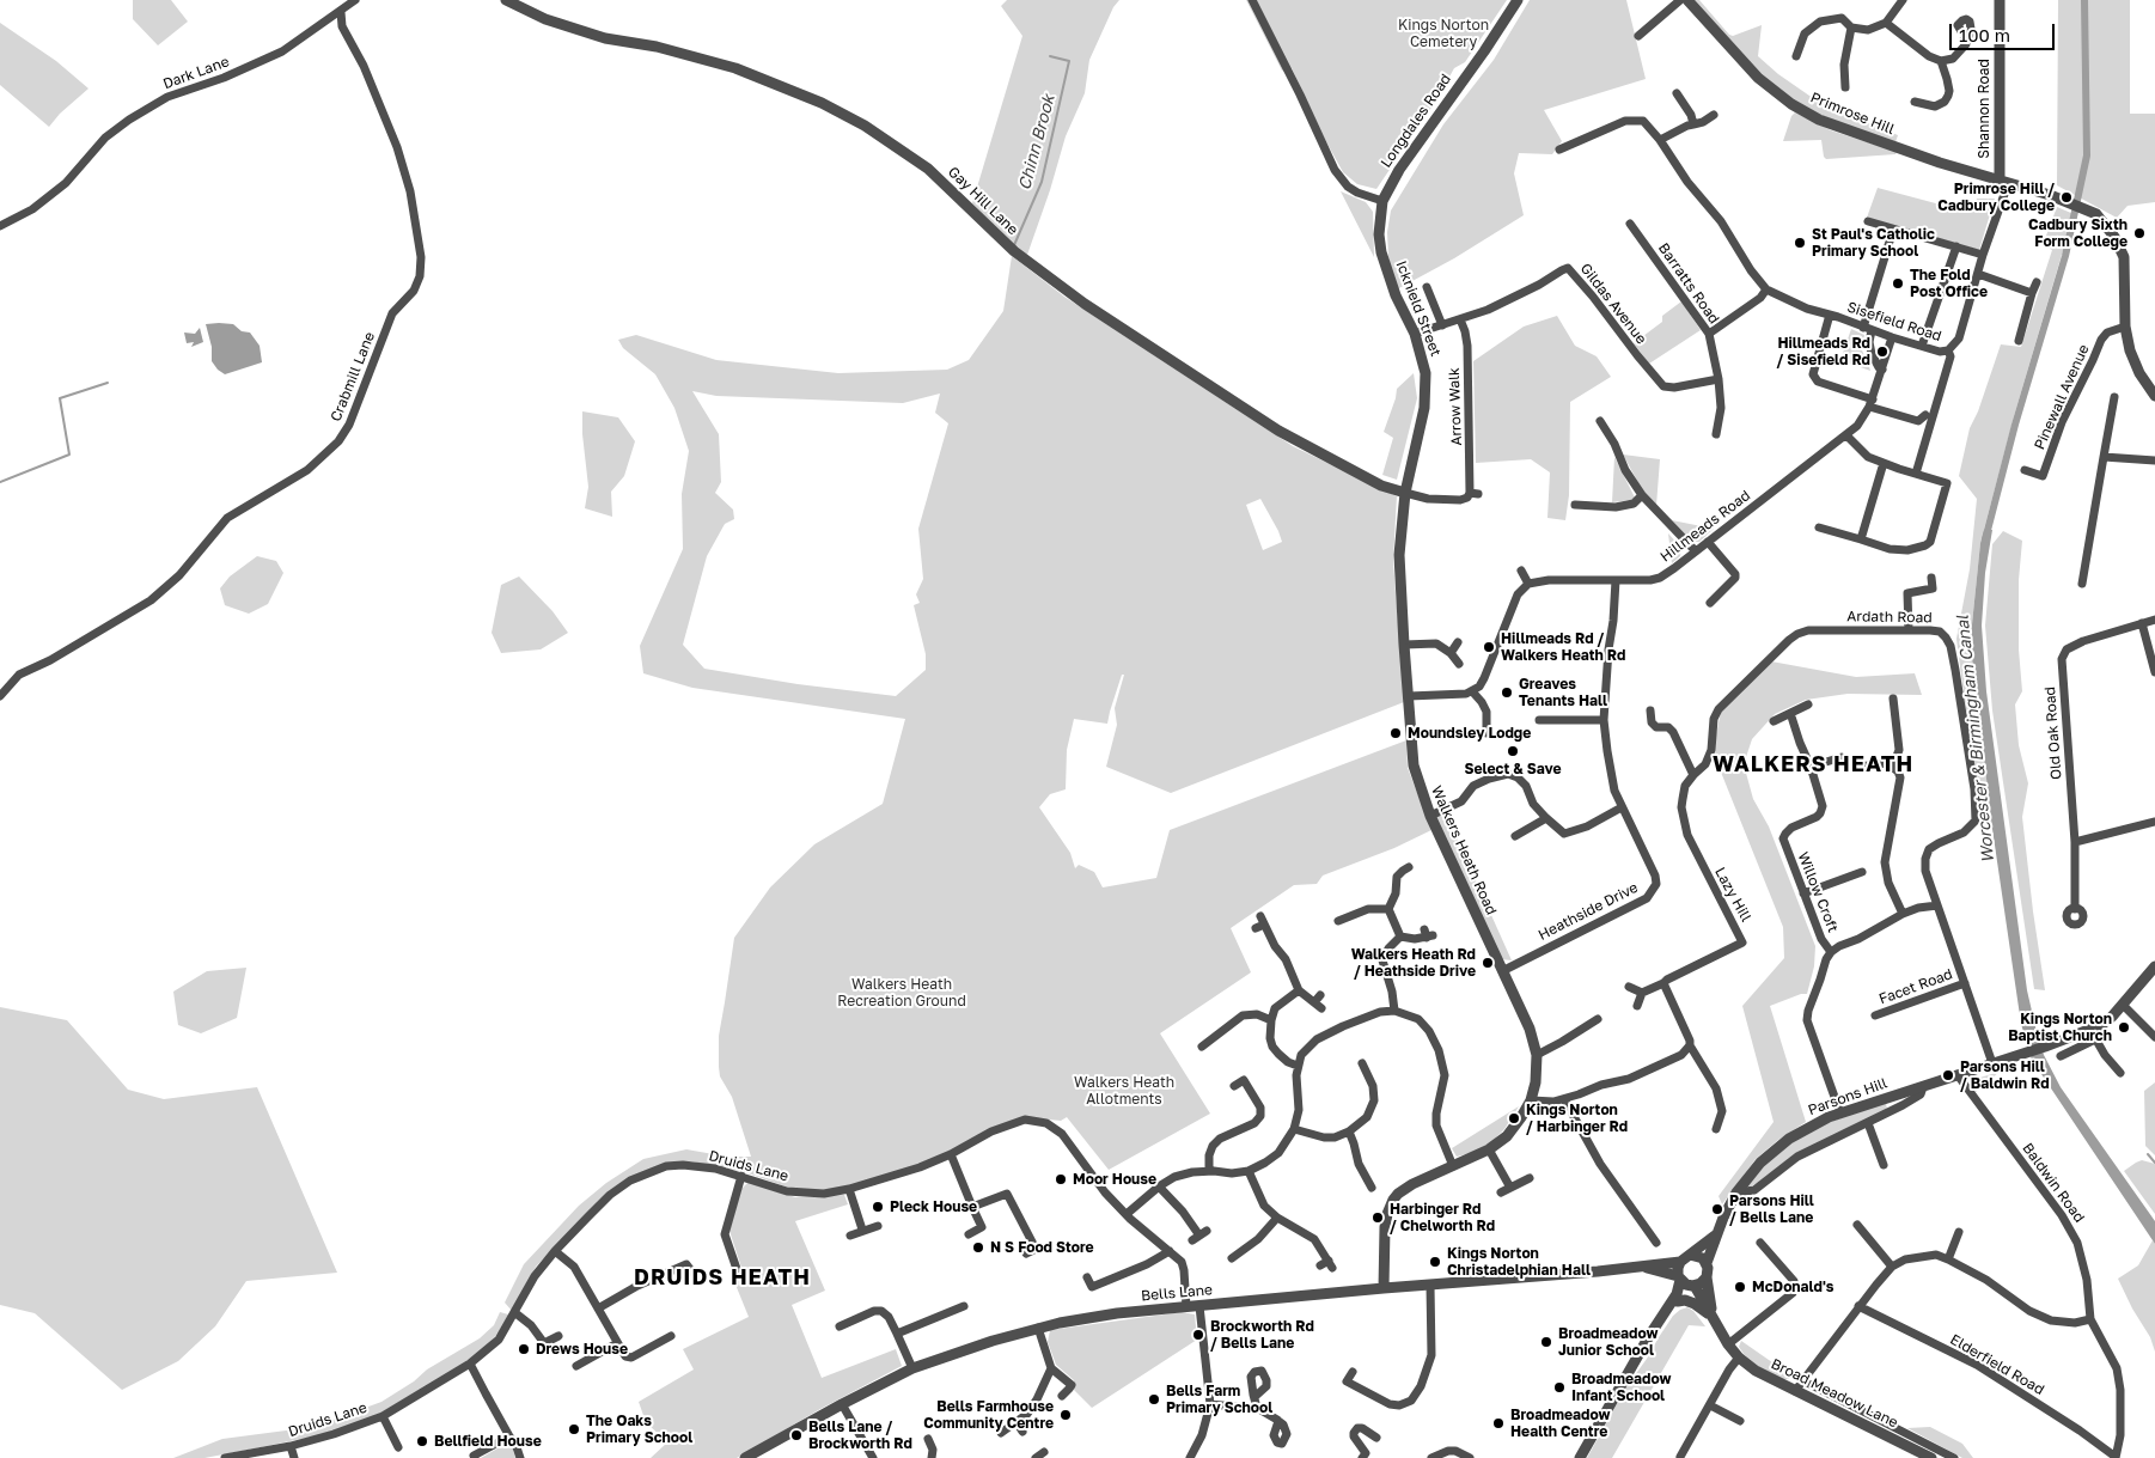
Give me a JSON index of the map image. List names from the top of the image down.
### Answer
{
  "streets": {
    "street": [
      "Dark Lane",
      "Shannon Road",
      "Primrose Hill",
      "Longdales Road",
      "Gay Hill Lane",
      "Barratts Road",
      "Gildas Avenue",
      "Icknield Street",
      "Sisefield Road",
      "Crabmill Lane",
      "Pinewall Avenue",
      "Arrow Walk",
      "Hillmeads Road",
      "Ardath Road",
      "Old Oak Road",
      "Walkers Heath Road",
      "Willow Croft",
      "Lazy Hill",
      "Heathside Drive",
      "Facet Road",
      "Parsons Hill",
      "Druids Lane",
      "Baldwin Road",
      "Bells Lane",
      "Elderfield Road",
      "Broad Meadow Lane"
    ]
  },
  "crossings": [
    ["Dark Lane", "Crabmill Lane"],
    ["Shannon Road", "Primrose Hill"],
    ["Shannon Road", "Sisefield Road"],
    ["Primrose Hill", "Sisefield Road"],
    ["Primrose Hill", "Pinewall Avenue"],
    ["Longdales Road", "Icknield Street"],
    ["Gay Hill Lane", "Icknield Street"],
    ["Gay Hill Lane", "Arrow Walk"],
    ["Gay Hill Lane", "Walkers Heath Road"],
    ["Barratts Road", "Gildas Avenue"],
    ["Gildas Avenue", "Icknield Street"],
    ["Gildas Avenue", "Arrow Walk"],
    ["Icknield Street", "Arrow Walk"],
    ["Icknield Street", "Walkers Heath Road"],
    ["Sisefield Road", "Hillmeads Road"],
    ["Arrow Walk", "Walkers Heath Road"],
    ["Hillmeads Road", "Heathside Drive"],
    ["Ardath Road", "Lazy Hill"],
    ["Ardath Road", "Facet Road"],
    ["Ardath Road", "Parsons Hill"],
    ["Walkers Heath Road", "Heathside Drive"],
    ["Parsons Hill", "Baldwin Road"],
    ["Parsons Hill", "Bells Lane"],
    ["Parsons Hill", "Broad Meadow Lane"],
    ["Druids Lane", "Bells Lane"],
    ["Baldwin Road", "Elderfield Road"],
    ["Bells Lane", "Broad Meadow Lane"]
  ],
  "districts": ["WALKERS HEATH", "DRUIDS HEATH"],
  "water": ["Chinn Brook", "Worcester & Birmingham Canal"],
  "parks": ["Kings Norton Cemetery", "Walkers Heath Recreation Ground", "Walkers Heath Allotments"],
  "places": [
    "Primrose Hill / Cadbury College",
    "Cadbury Sixth Form College",
    "St Paul's Catholic Primary School",
    "The Fold Post Office",
    "Hillmeads Rd / Sisefield Rd",
    "Hillmeads Rd / Walkers Heath Rd",
    "Greaves Tenants Hall",
    "Moundsley Lodge",
    "Select & Save",
    "Walkers Heath Rd / Heathside Drive",
    "Kings Norton Baptist Church",
    "Parsons Hill / Baldwin Rd",
    "Kings Norton / Harbinger Rd",
    "Moor House",
    "Pleck House",
    "Parsons Hill / Bells Lane",
    "Harbinger Rd / Chelworth Rd",
    "N S Food Store",
    "Kings Norton Christadelphian Hall",
    "McDonald's",
    "Brockworth Rd / Bells Lane",
    "Broadmeadow Junior School",
    "Drews House",
    "Broadmeadow Infant School",
    "Bells Farm Primary School",
    "Bells Farmhouse Community Centre",
    "Broadmeadow Health Centre",
    "The Oaks Primary School",
    "Bells Lane / Brockworth Rd",
    "Bellfield House"
  ],
  "scale_bar": "100 m"
}
